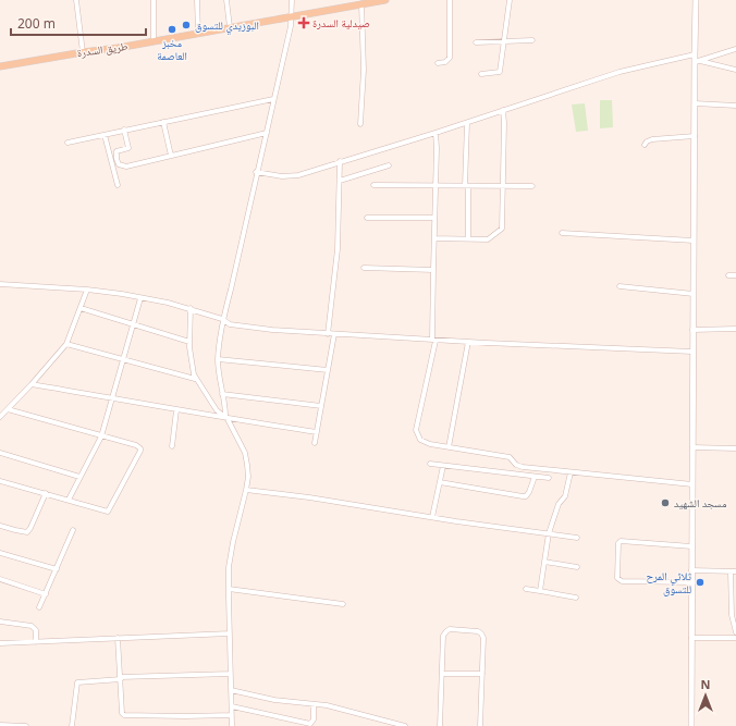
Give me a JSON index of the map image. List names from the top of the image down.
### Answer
{
  "streets": {
    "main road": ["طريق السدرة"]
  },
  "places": {
    "health": ["صيدلية السدرة"],
    "other": [
      "البوزيدي للتسوق",
      "مخبز العاصمة",
      "مسجد الشهيد",
      "ثلاثي المرح للتسوق"
    ]
  },
  "scale_bar": "200 m",
  "north": "top"
}
